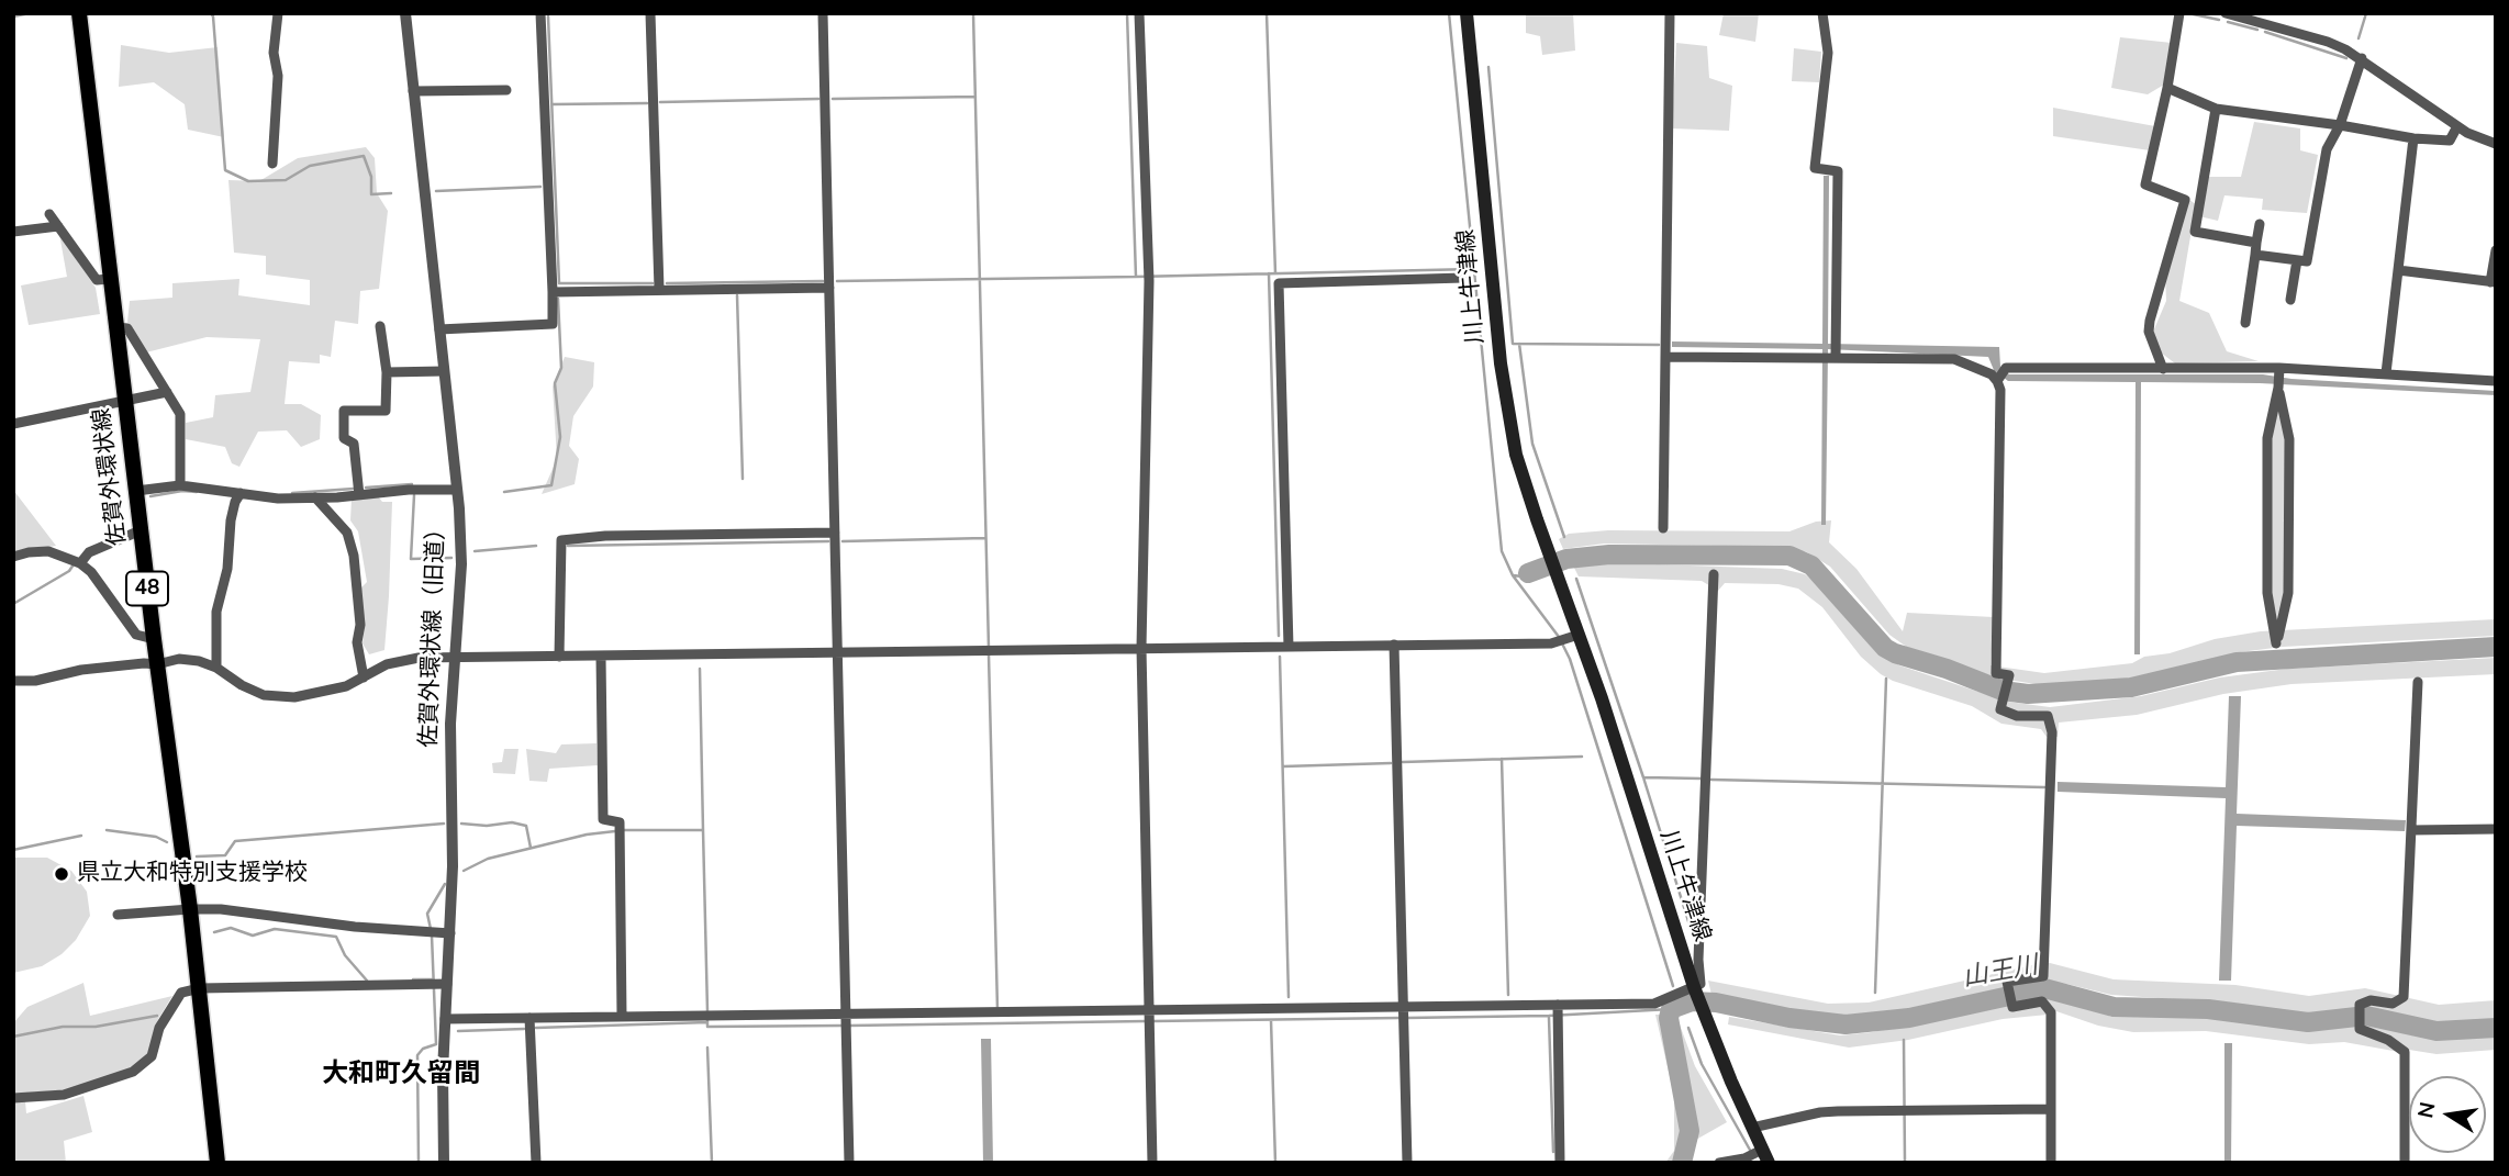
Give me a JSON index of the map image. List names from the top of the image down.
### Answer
{
  "streets": {
    "main road": ["川上牛津線", "佐賀外環状線", "48"],
    "street": ["佐賀外環状線（旧道）"]
  },
  "districts": ["大和町久留間"],
  "water": ["山王川"],
  "places": ["県立大和特別支援学校"],
  "north": "left"
}
